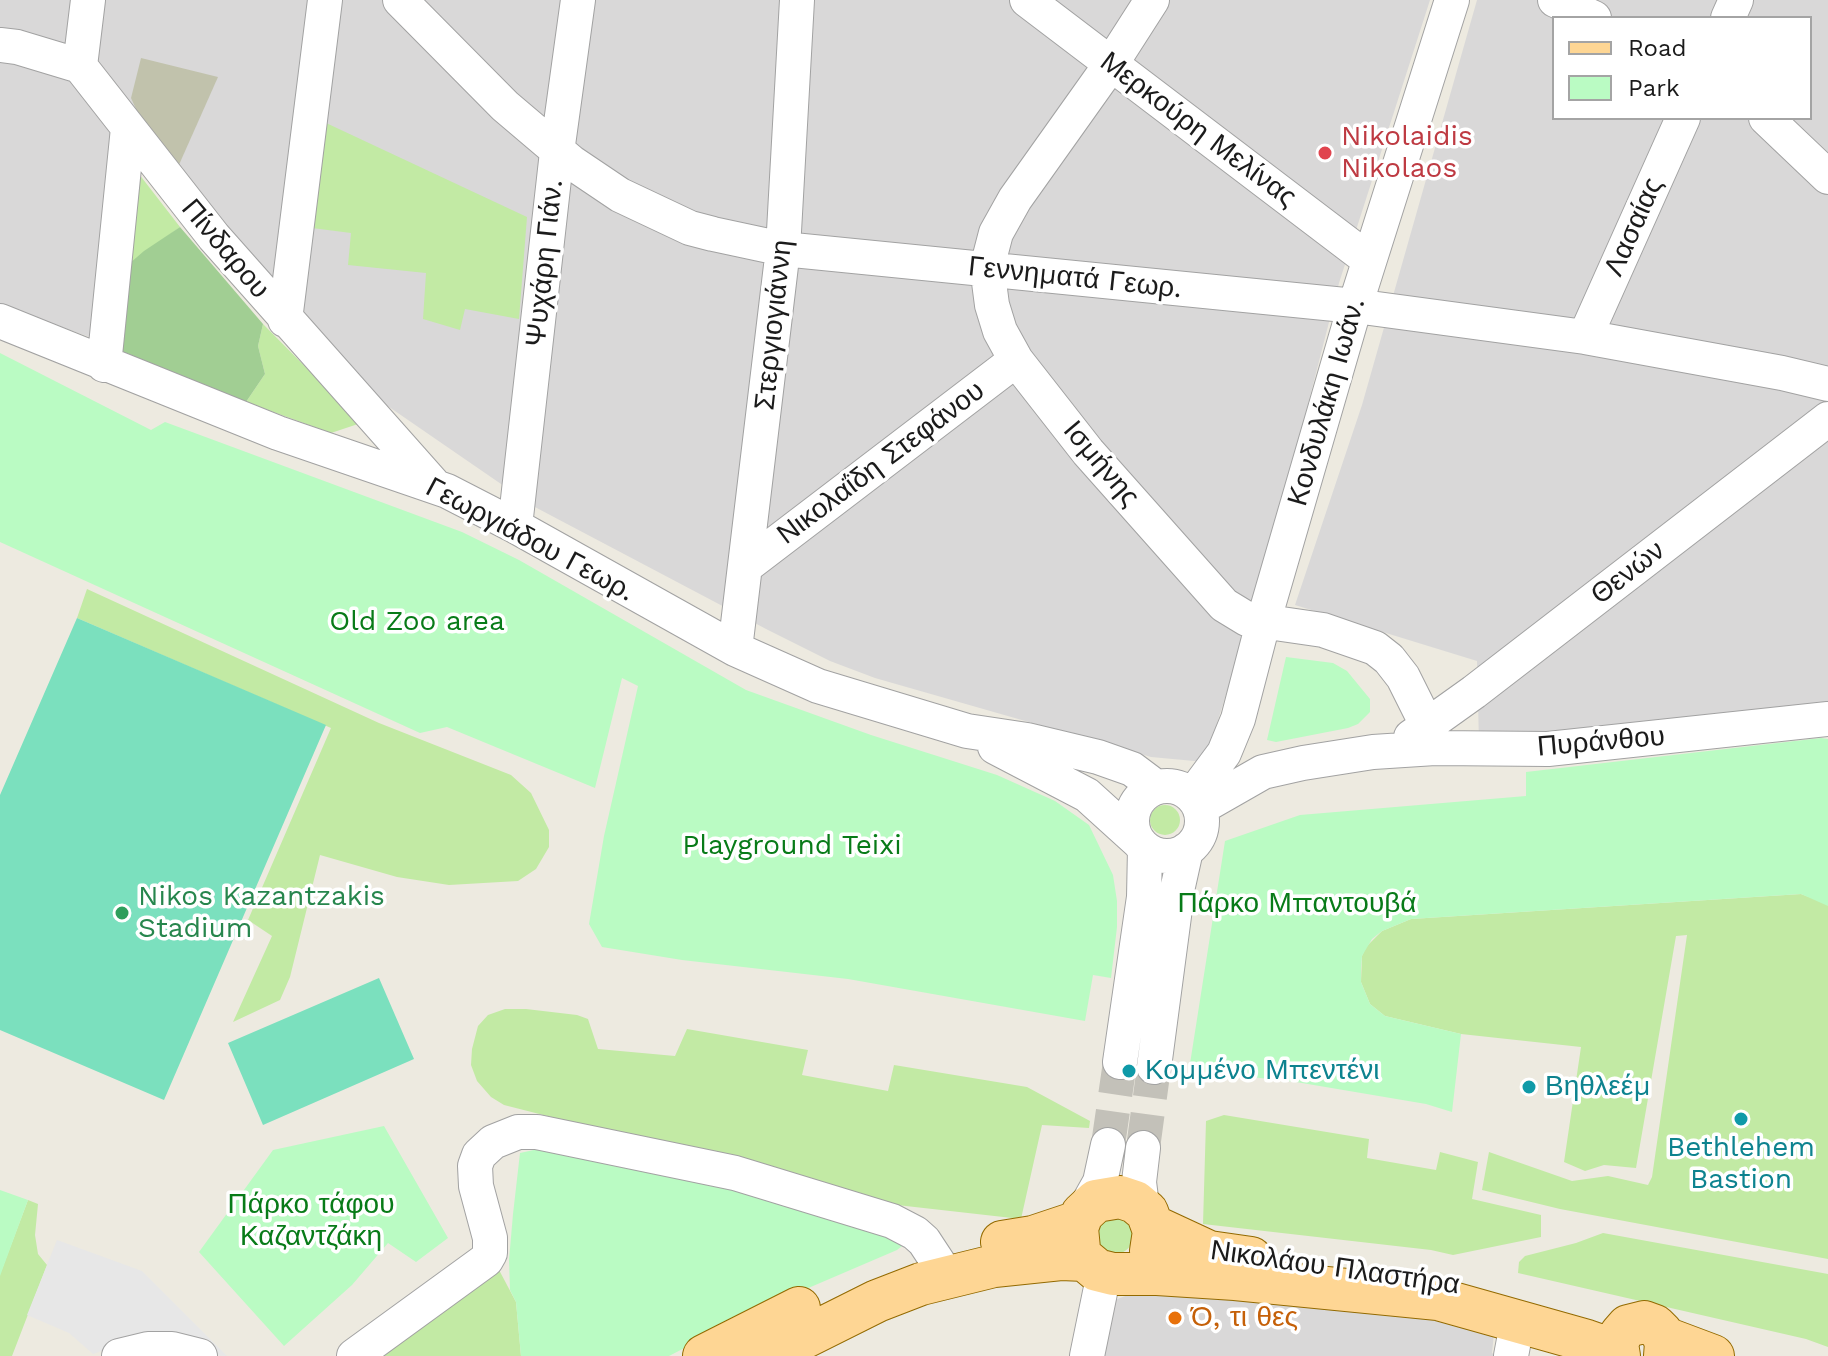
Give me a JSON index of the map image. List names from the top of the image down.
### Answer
{
  "streets": {
    "main road": ["Νικολάου Πλαστήρα"],
    "street": [
      "Μερκούρη Μελίνας",
      "Λασαίας",
      "Πίνδαρου",
      "Ψυχάρη Γιάν.",
      "Γεννηματά Γεωρ.",
      "Στεργιογιάννη",
      "Κονδυλάκη Ιωάν.",
      "Νικολαΐδη Στεφάνου",
      "Ισμήνης",
      "Γεωργιάδου Γεωρ.",
      "Θενών",
      "Πυράνθου"
    ]
  },
  "crossings": [
    ["Μερκούρη Μελίνας", "Κονδυλάκη Ιωάν."],
    ["Λασαίας", "Γεννηματά Γεωρ."],
    ["Πίνδαρου", "Γεωργιάδου Γεωρ."],
    ["Ψυχάρη Γιάν.", "Γεννηματά Γεωρ."],
    ["Ψυχάρη Γιάν.", "Γεωργιάδου Γεωρ."],
    ["Γεννηματά Γεωρ.", "Στεργιογιάννη"],
    ["Γεννηματά Γεωρ.", "Κονδυλάκη Ιωάν."],
    ["Γεννηματά Γεωρ.", "Ισμήνης"],
    ["Στεργιογιάννη", "Νικολαΐδη Στεφάνου"],
    ["Στεργιογιάννη", "Γεωργιάδου Γεωρ."],
    ["Κονδυλάκη Ιωάν.", "Ισμήνης"],
    ["Κονδυλάκη Ιωάν.", "Γεωργιάδου Γεωρ."],
    ["Νικολαΐδη Στεφάνου", "Ισμήνης"],
    ["Θενών", "Πυράνθου"]
  ],
  "parks": [
    "Old Zoo area",
    "Playground Teixi",
    "Πάρκο Μπαντουβά",
    "Πάρκο τάφου Καζαντζάκη"
  ],
  "places": [
    "Nikolaidis Nikolaos",
    "Nikos Kazantzakis Stadium",
    "Κομμένο Μπεντένι",
    "Βηθλεέμ",
    "Bethlehem Bastion",
    "Ό, τι θες"
  ],
  "legend": ["Road", "Park"]
}
